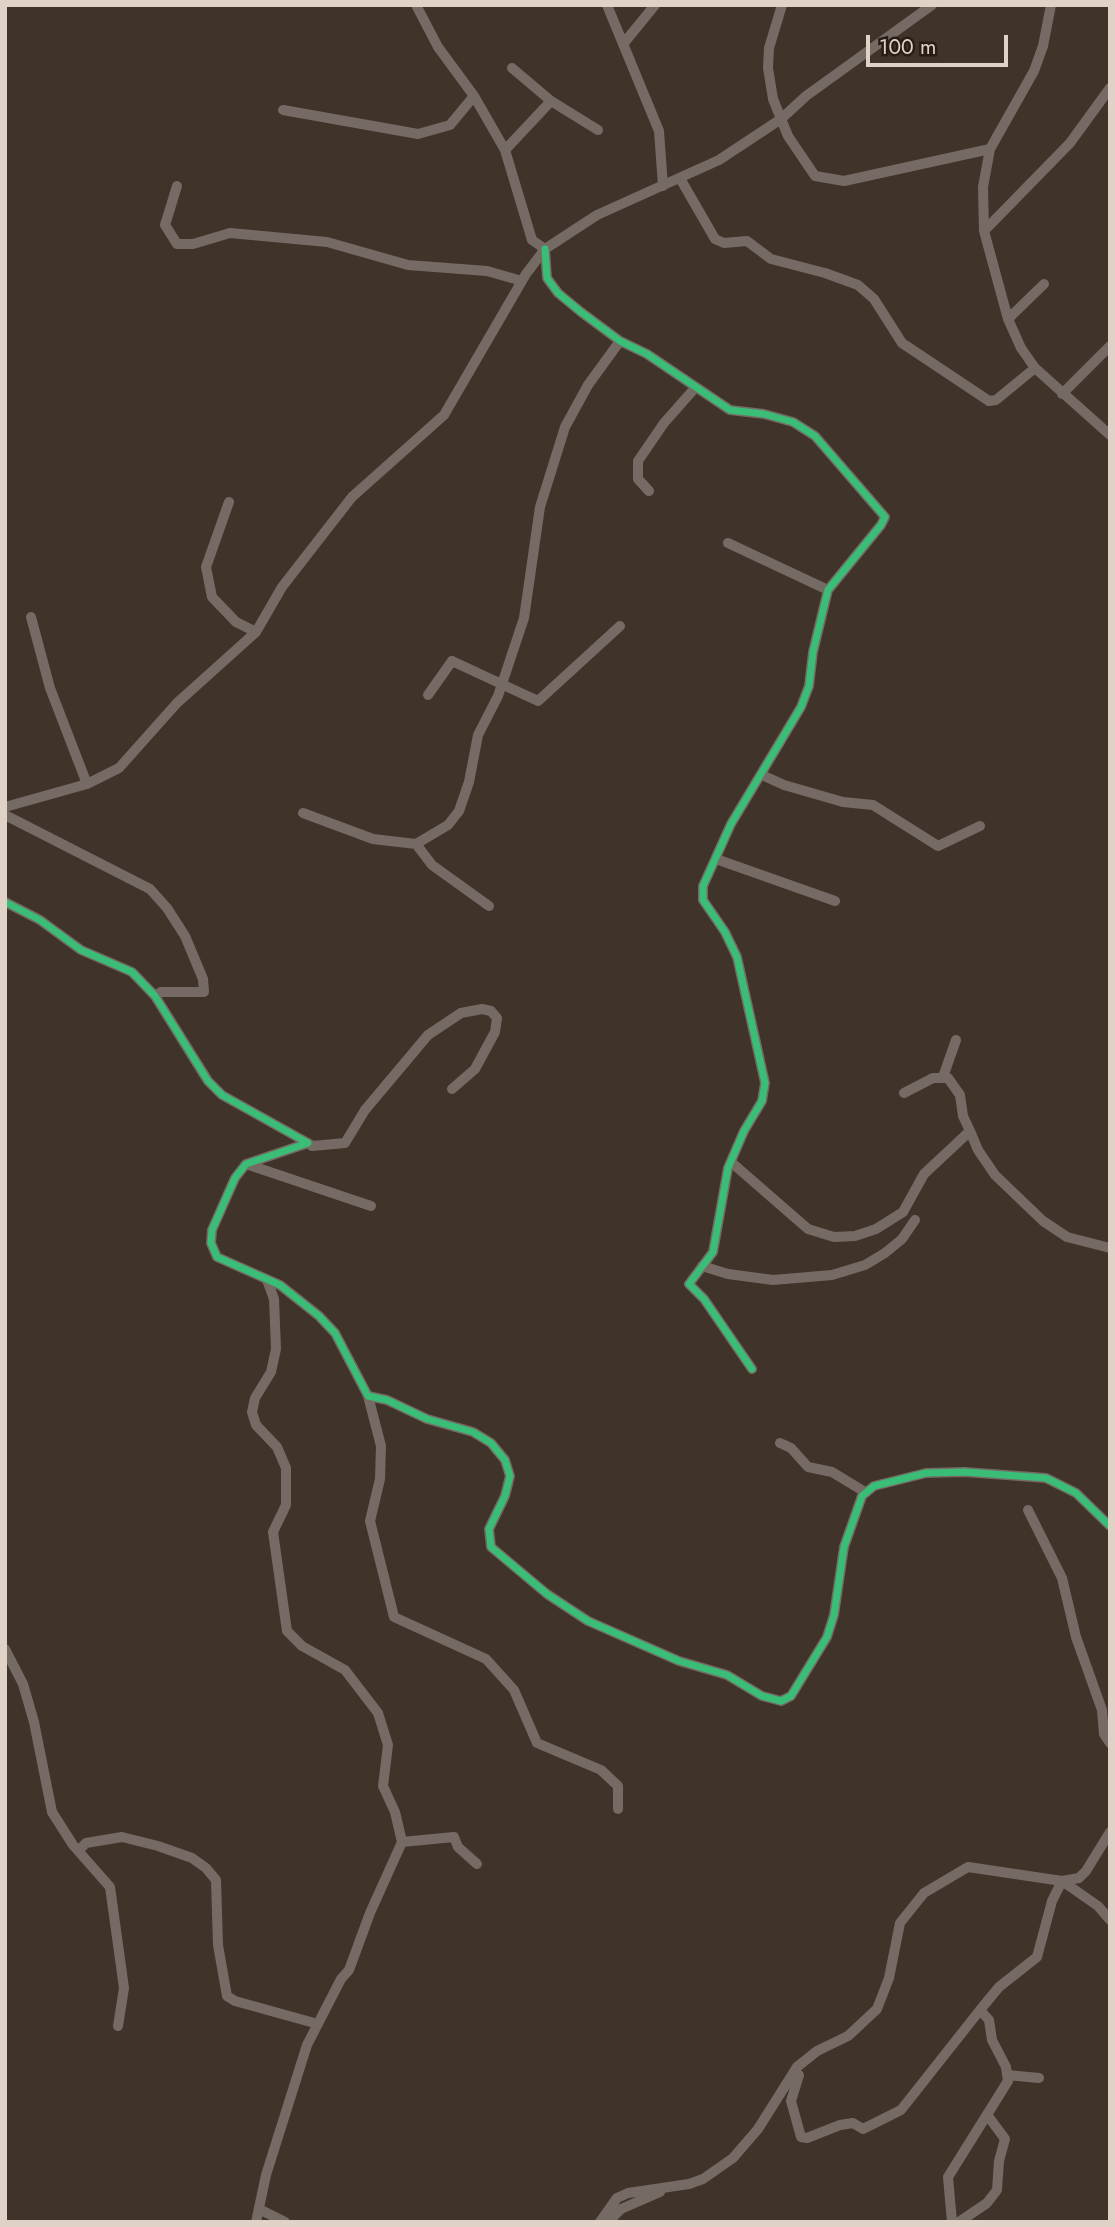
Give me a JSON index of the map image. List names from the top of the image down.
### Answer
{
  "scale_bar": "100 m"
}
